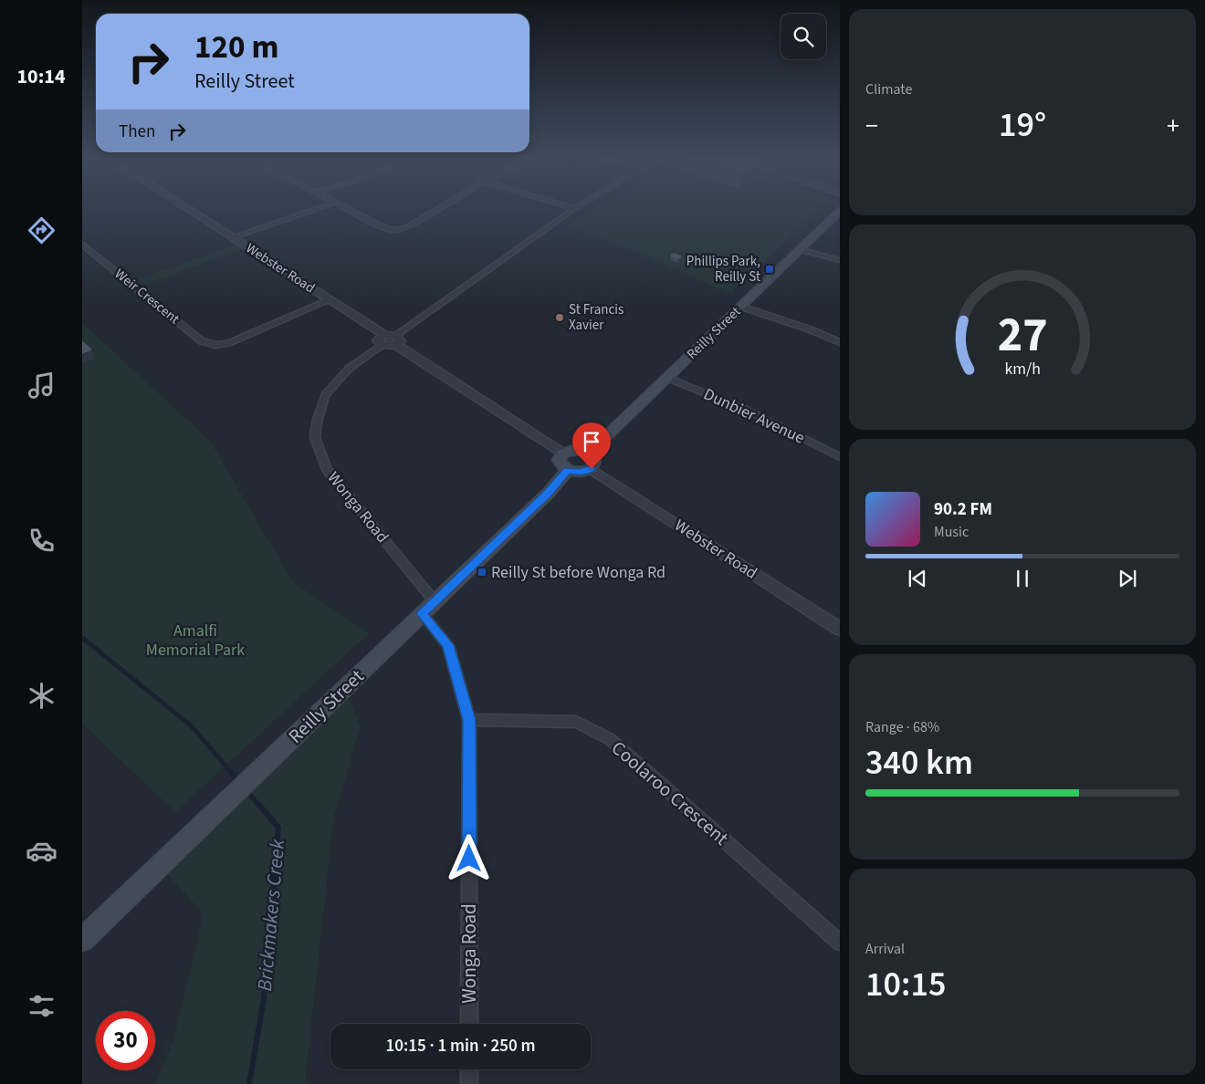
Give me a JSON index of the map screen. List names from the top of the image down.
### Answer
{
  "streets": {
    "main road": ["Reilly Street"],
    "street": [
      "Webster Road",
      "Weir Crescent",
      "Dunbier Avenue",
      "Wonga Road",
      "Coolaroo Crescent"
    ]
  },
  "crossings": [
    ["Webster Road", "Weir Crescent"],
    ["Webster Road", "Reilly Street"],
    ["Webster Road", "Wonga Road"],
    ["Reilly Street", "Dunbier Avenue"],
    ["Reilly Street", "Wonga Road"],
    ["Wonga Road", "Coolaroo Crescent"]
  ],
  "water": ["Brickmakers Creek"],
  "parks": ["Amalfi Memorial Park"],
  "places": {
    "transit": ["Phillips Park, Reilly St", "Reilly St before Wonga Rd"],
    "other": ["St Francis Xavier"]
  },
  "page": {
    "tabs": "10:14",
    "tile": [
      "Climate",
      ["Range · 68%", "340 km"],
      ["Arrival", "10:15"]
    ],
    "turn": ["120 m", "Reilly Street"],
    "heat": ["−", "19°", "+"],
    "then": "Then",
    "song": ["90.2 FM", "Music"],
    "limit": "30",
    "trip": "10:15 · 1 min · 250 m",
    "gauge": ["27", "km/h"]
  }
}
